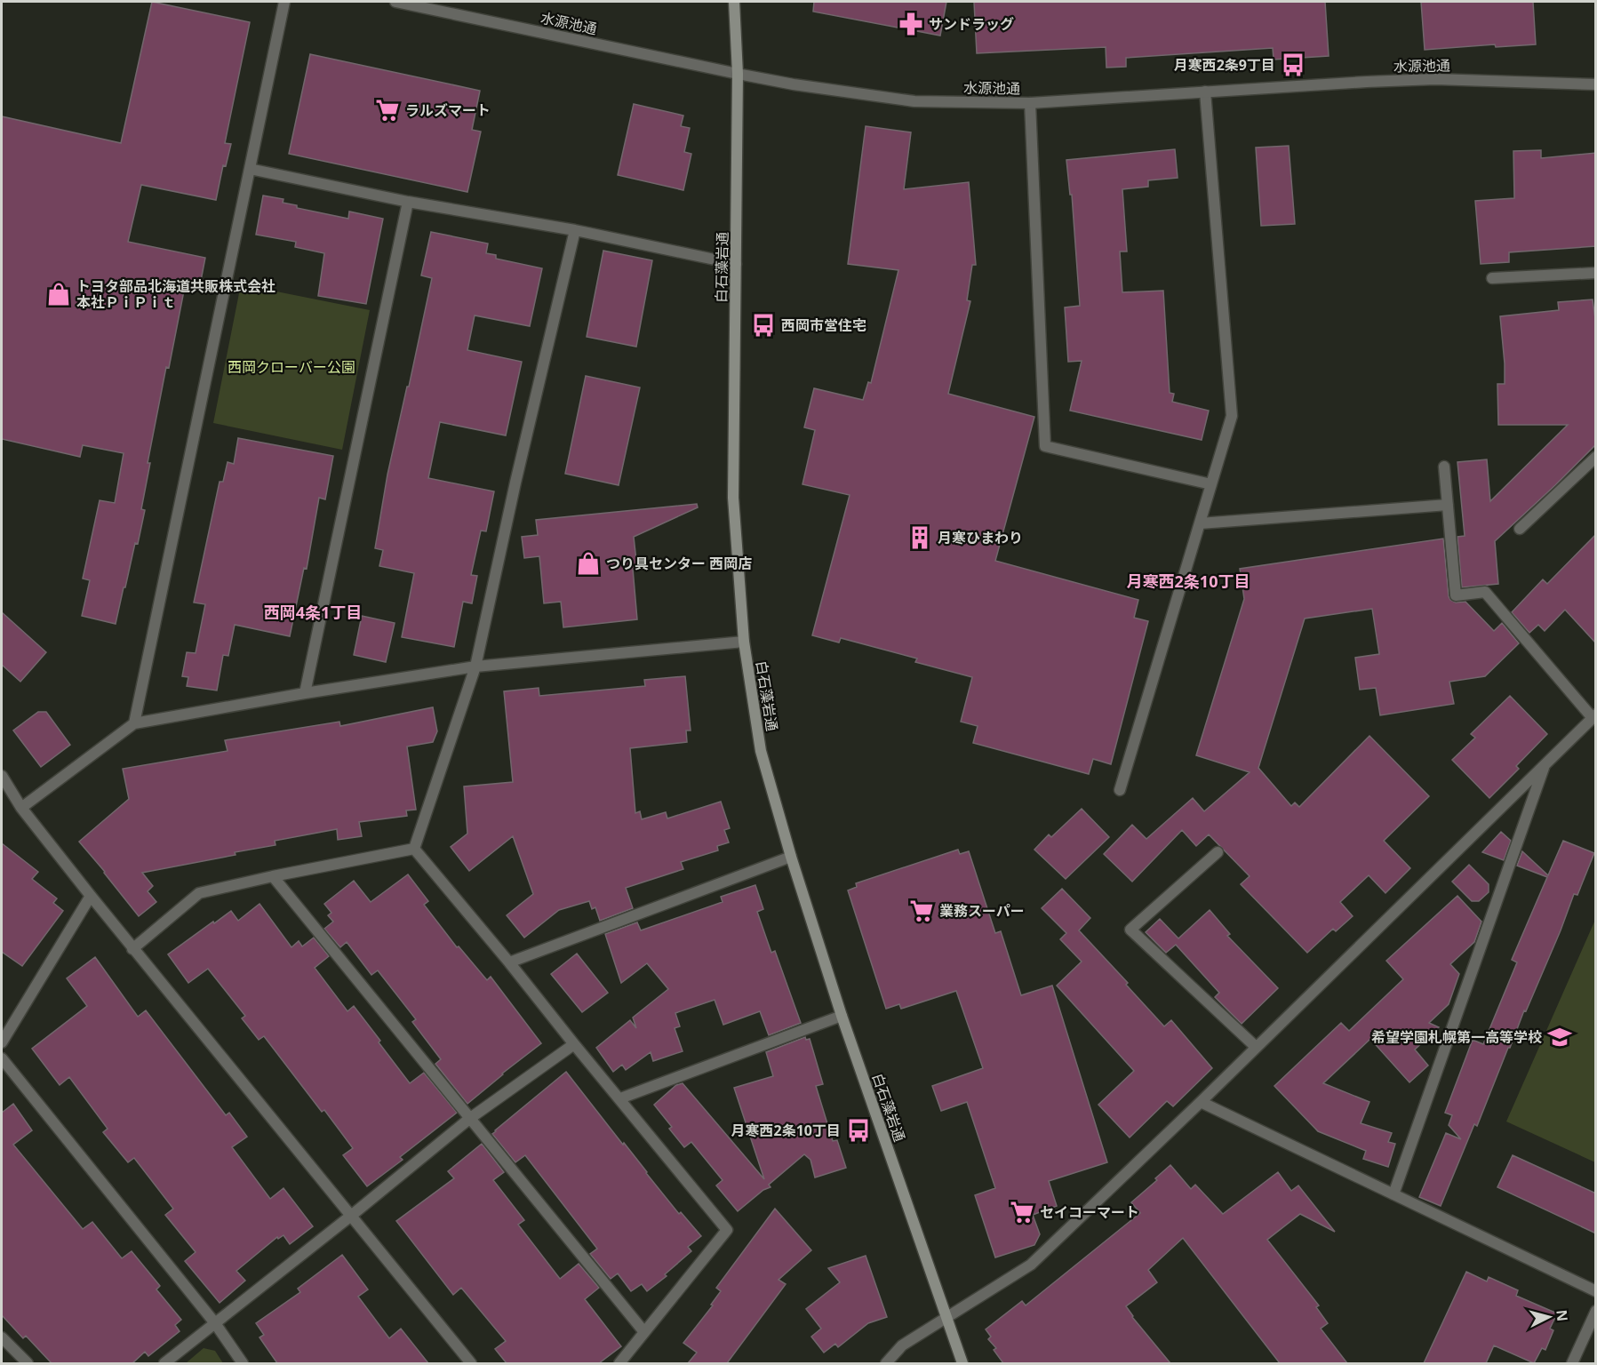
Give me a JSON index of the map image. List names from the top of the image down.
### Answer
{
  "streets": {
    "main road": ["白石藻岩通"],
    "street": ["水源池通"]
  },
  "crossings": [
    ["水源池通", "白石藻岩通"]
  ],
  "districts": ["月寒西2条10丁目", "西岡4条1丁目"],
  "parks": ["西岡クローバー公園"],
  "places": {
    "pharmacy": ["サンドラッグ"],
    "bus stop": ["月寒西2条9丁目", "西岡市営住宅", "月寒西2条10丁目"],
    "supermarket": ["ラルズマート", "業務スーパー", "セイコーマート"],
    "shop": ["トヨタ部品北海道共販株式会社 本社ＰｉＰｉｔ", "つり具センター 西岡店"],
    "building": ["月寒ひまわり"],
    "school or university": ["希望学園札幌第一高等学校"]
  },
  "north": "right"
}
